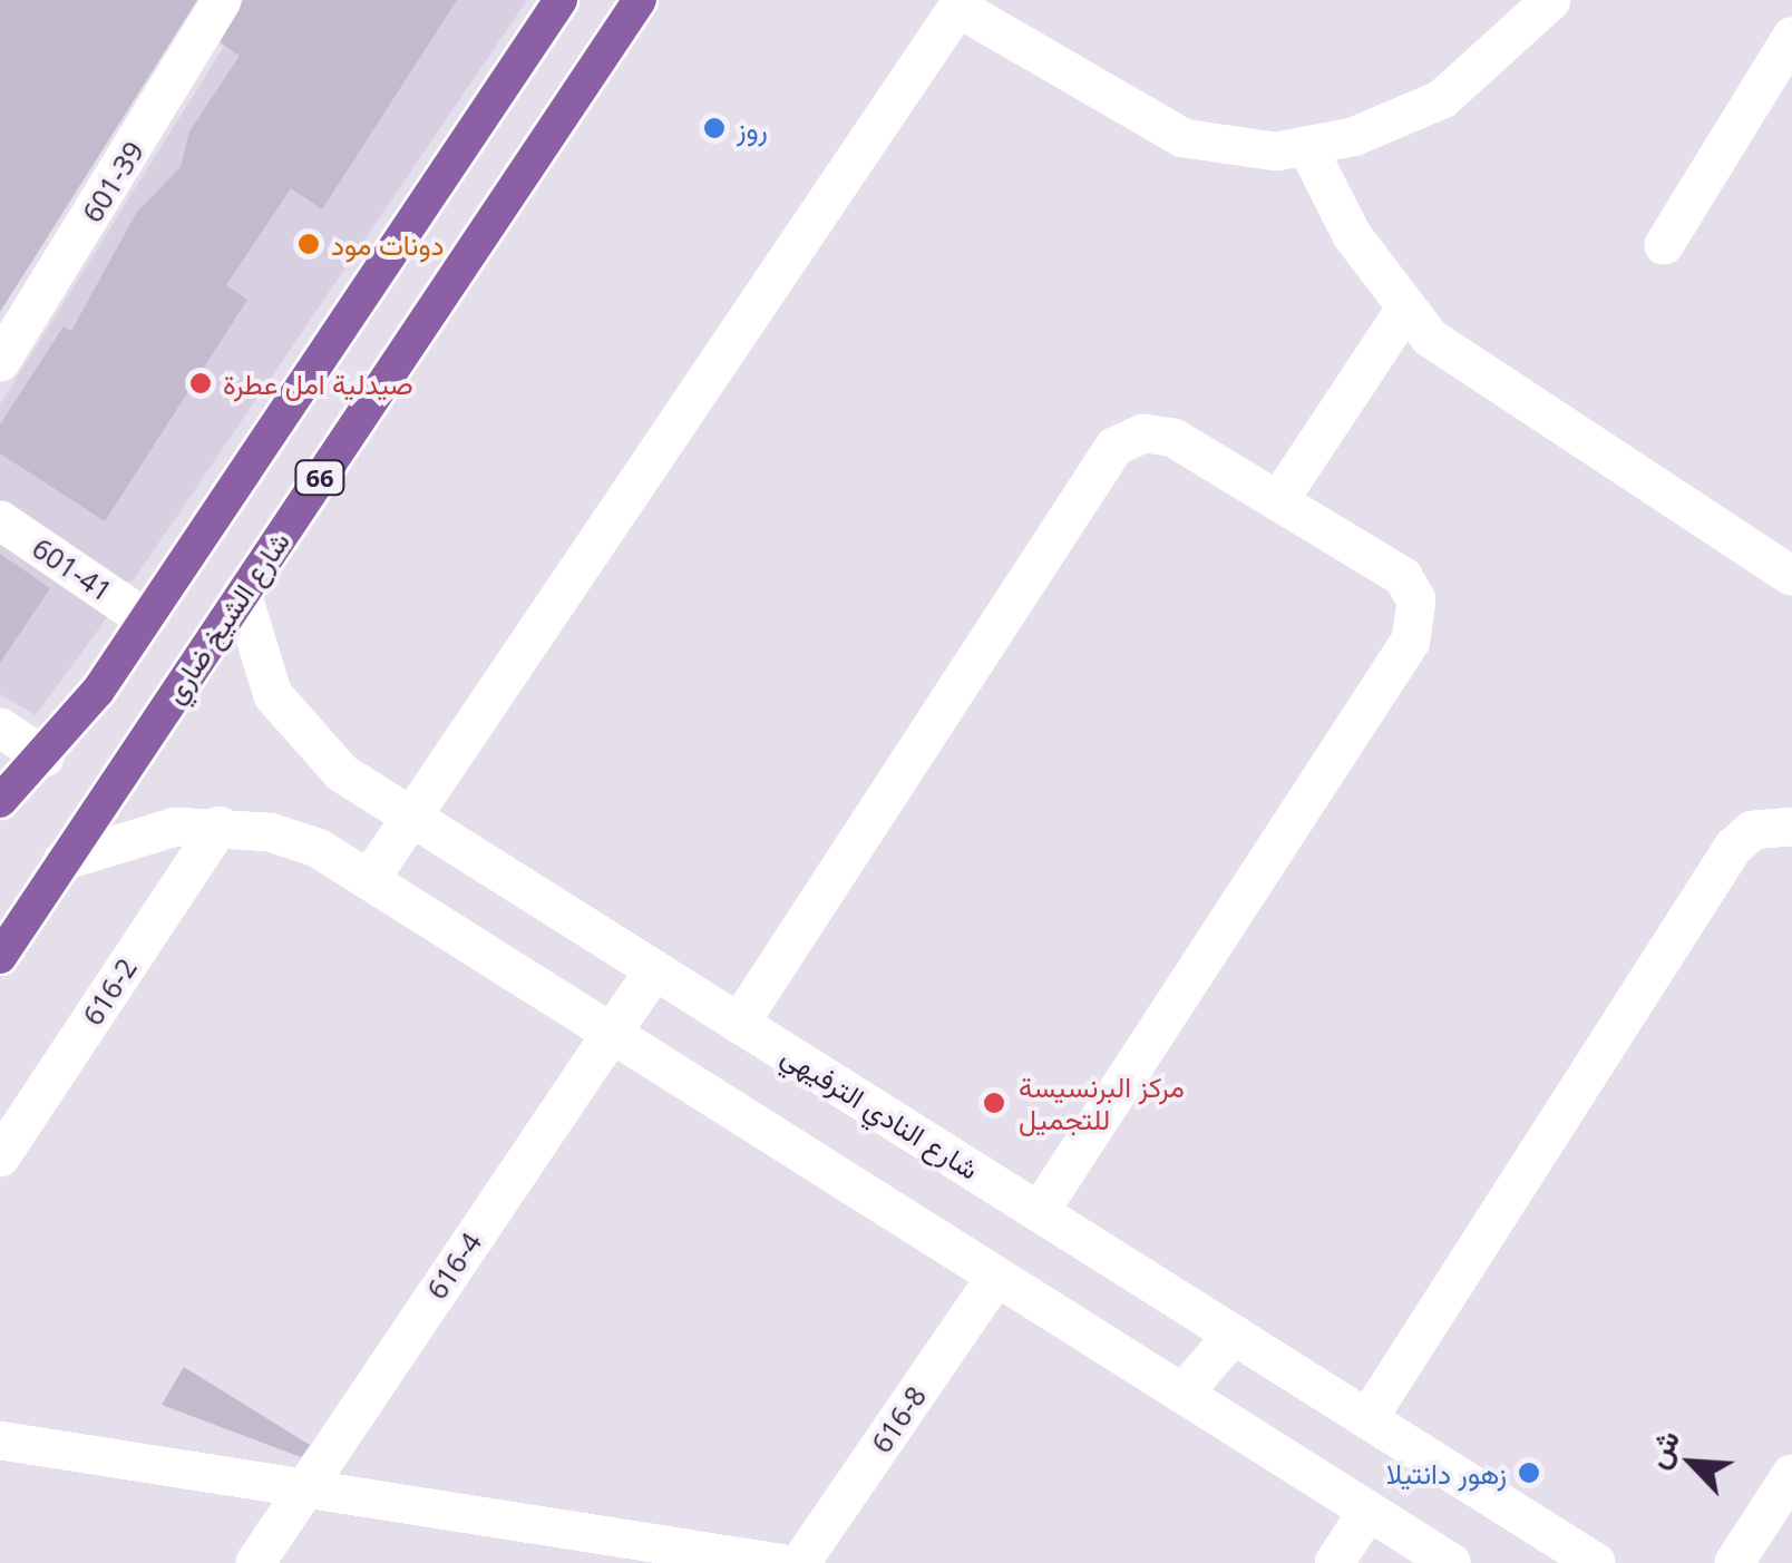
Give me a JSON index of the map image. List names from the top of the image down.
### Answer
{
  "streets": {
    "main road": ["66", "شارع الشيخ ضاري"],
    "street": [
      "601-39",
      "601-41",
      "616-2",
      "شارع النادي الترفيهي",
      "616-4",
      "616-8"
    ]
  },
  "crossings": [
    ["66", "601-41"],
    ["شارع الشيخ ضاري", "شارع النادي الترفيهي"],
    ["شارع النادي الترفيهي", "616-4"]
  ],
  "places": [
    "روز",
    "دونات مود",
    "صيدلية امل عطرة",
    "مركز البرنسيسة للتجميل",
    "زهور دانتيلا"
  ],
  "north": "top left"
}
